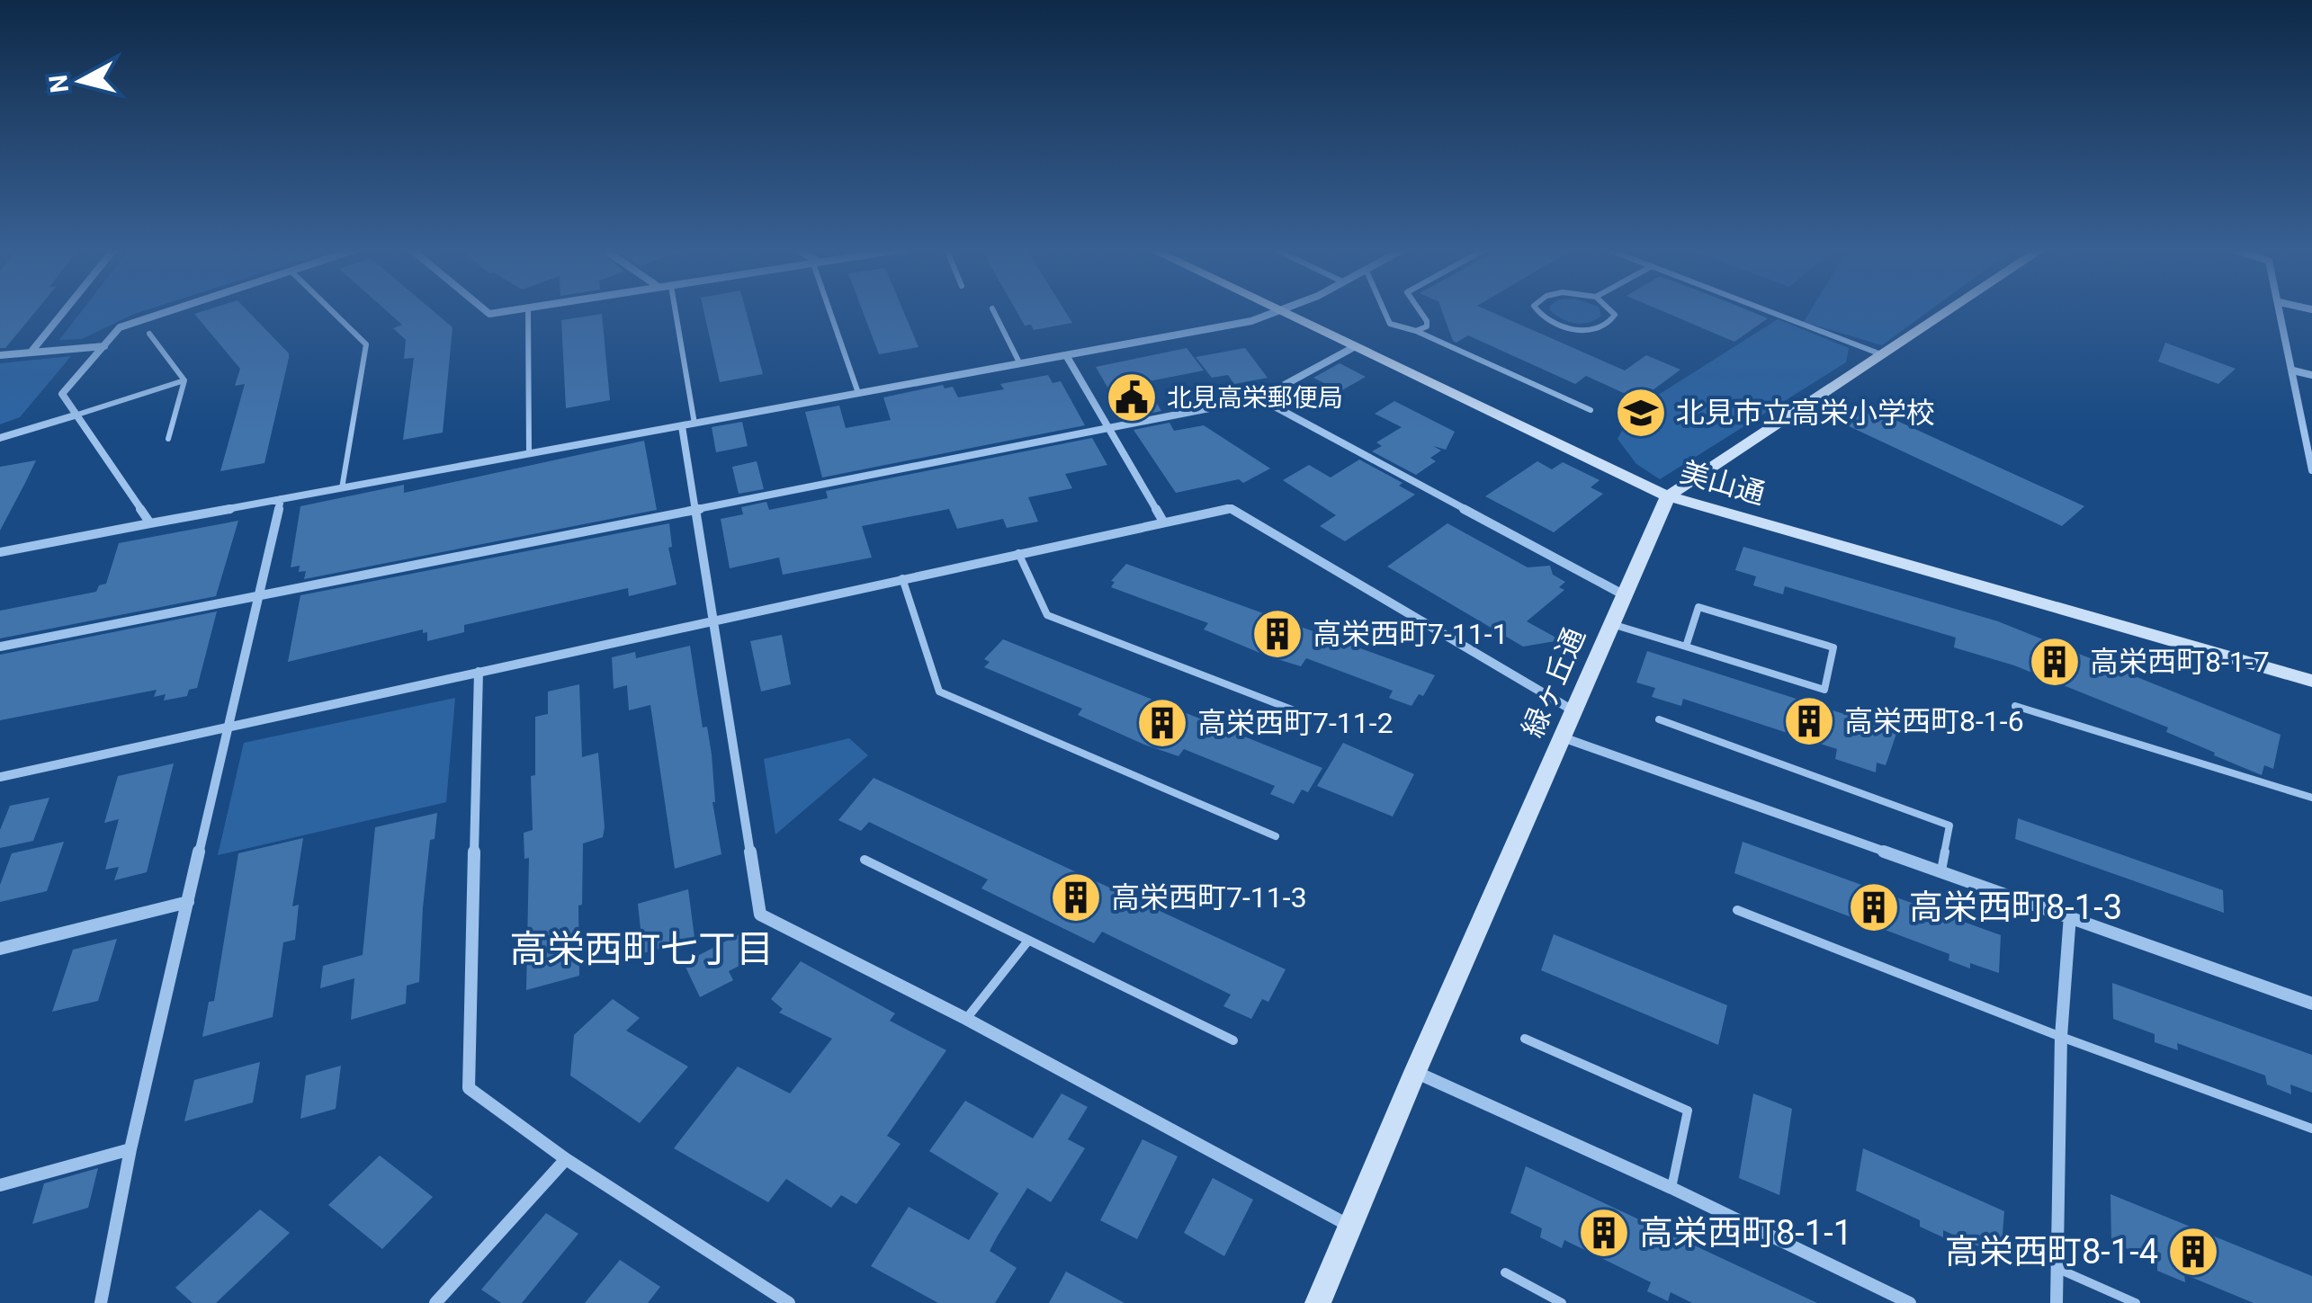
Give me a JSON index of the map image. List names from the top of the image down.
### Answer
{
  "streets": {
    "street": ["美山通", "緑ヶ丘通"]
  },
  "crossings": [
    ["美山通", "緑ヶ丘通"]
  ],
  "districts": ["高栄西町七丁目"],
  "places": {
    "public building": ["北見高栄郵便局"],
    "school or university": ["北見市立高栄小学校"],
    "building": [
      "高栄西町7-11-1",
      "高栄西町8-1-7",
      "高栄西町8-1-6",
      "高栄西町7-11-2",
      "高栄西町7-11-3",
      "高栄西町8-1-3",
      "高栄西町8-1-1",
      "高栄西町8-1-4"
    ]
  },
  "north": "left"
}
